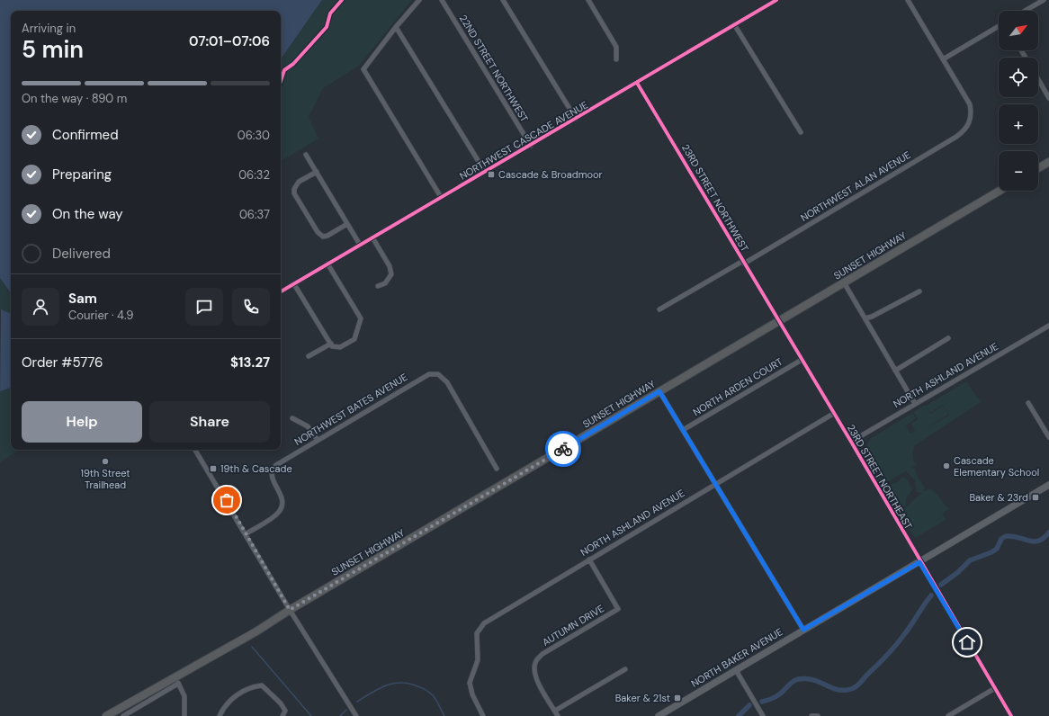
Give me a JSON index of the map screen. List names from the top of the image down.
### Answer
{
  "streets": {
    "highway": ["SUNSET HIGHWAY"],
    "main road": ["NORTH BAKER AVENUE"],
    "street": [
      "22ND STREET NORTHWEST",
      "NORTHWEST CASCADE AVENUE",
      "NORTHWEST ALAN AVENUE",
      "23RD STREET NORTHWEST",
      "NORTH ASHLAND AVENUE",
      "NORTH ARDEN COURT",
      "NORTHWEST BATES AVENUE",
      "23RD STREET NORTHEAST",
      "AUTUMN DRIVE"
    ]
  },
  "crossings": [
    ["22ND STREET NORTHWEST", "NORTHWEST CASCADE AVENUE"],
    ["NORTHWEST CASCADE AVENUE", "23RD STREET NORTHWEST"],
    ["NORTHWEST ALAN AVENUE", "23RD STREET NORTHWEST"],
    ["23RD STREET NORTHWEST", "SUNSET HIGHWAY"],
    ["23RD STREET NORTHWEST", "23RD STREET NORTHEAST"],
    ["SUNSET HIGHWAY", "23RD STREET NORTHEAST"],
    ["NORTH ASHLAND AVENUE", "23RD STREET NORTHEAST"],
    ["NORTH ASHLAND AVENUE", "AUTUMN DRIVE"],
    ["NORTH ARDEN COURT", "23RD STREET NORTHEAST"],
    ["23RD STREET NORTHEAST", "NORTH BAKER AVENUE"]
  ],
  "places": {
    "transit": [
      "Cascade & Broadmoor",
      "19th & Cascade",
      "Baker & 23rd",
      "Baker & 21st"
    ],
    "other": ["19th Street Trailhead", "Cascade Elementary School"]
  },
  "north": "top right",
  "page": {
    "map_buttons": ["+", "−"],
    "heading": ["5 min", "Arriving in", "07:01–07:06"],
    "panel": [
      "Sam",
      "Courier · 4.9",
      "Order #5776",
      "$13.27"
    ],
    "bar": "On the way · 890 m",
    "list": [
      ["Confirmed", "06:30"],
      ["Preparing", "06:32"],
      ["On the way", "06:37"],
      "Delivered"
    ],
    "buttons": ["Help", "Share"]
  }
}
